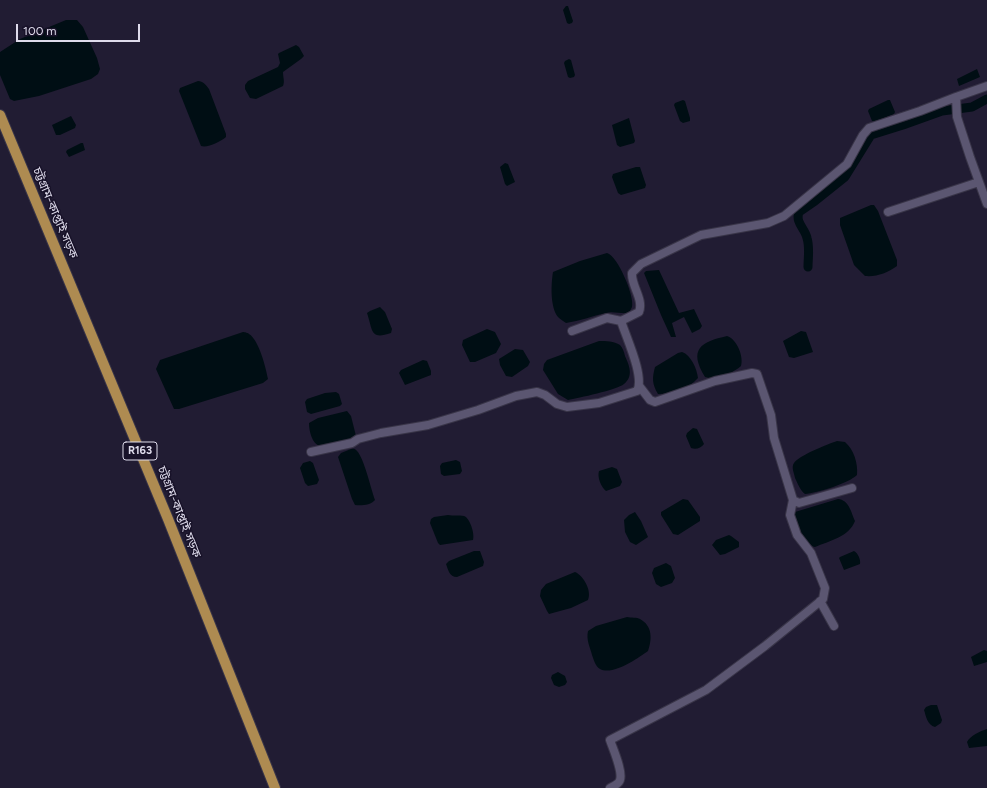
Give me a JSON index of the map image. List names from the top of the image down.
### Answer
{
  "streets": {
    "main road": ["চট্টগ্রাম-কাপ্তাই সড়ক", "R163"]
  },
  "scale_bar": "100 m"
}
